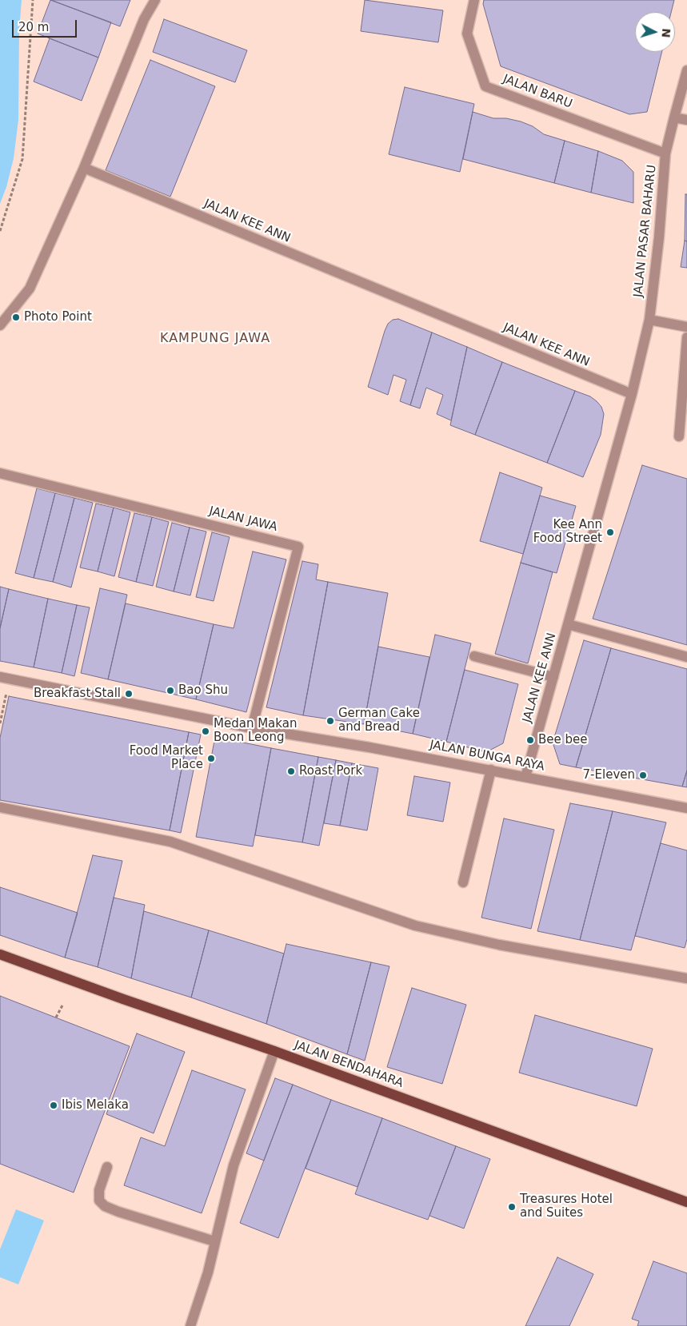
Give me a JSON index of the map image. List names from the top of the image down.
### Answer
{
  "streets": {
    "main road": ["JALAN BENDAHARA"],
    "street": [
      "JALAN BARU",
      "JALAN KEE ANN",
      "JALAN PASAR BAHARU",
      "JALAN JAWA",
      "JALAN BUNGA RAYA"
    ]
  },
  "crossings": [
    ["JALAN BARU", "JALAN PASAR BAHARU"],
    ["JALAN KEE ANN", "JALAN PASAR BAHARU"],
    ["JALAN KEE ANN", "JALAN BUNGA RAYA"],
    ["JALAN JAWA", "JALAN BUNGA RAYA"]
  ],
  "districts": ["KAMPUNG JAWA"],
  "places": [
    "Photo Point",
    "Kee Ann Food Street",
    "Bao Shu",
    "Breakfast Stall",
    "German Cake and Bread",
    "Medan Makan Boon Leong",
    "Bee bee",
    "Food Market Place",
    "Roast Pork",
    "7-Eleven",
    "Ibis Melaka",
    "Treasures Hotel and Suites"
  ],
  "scale_bar": "20 m",
  "north": "right"
}
